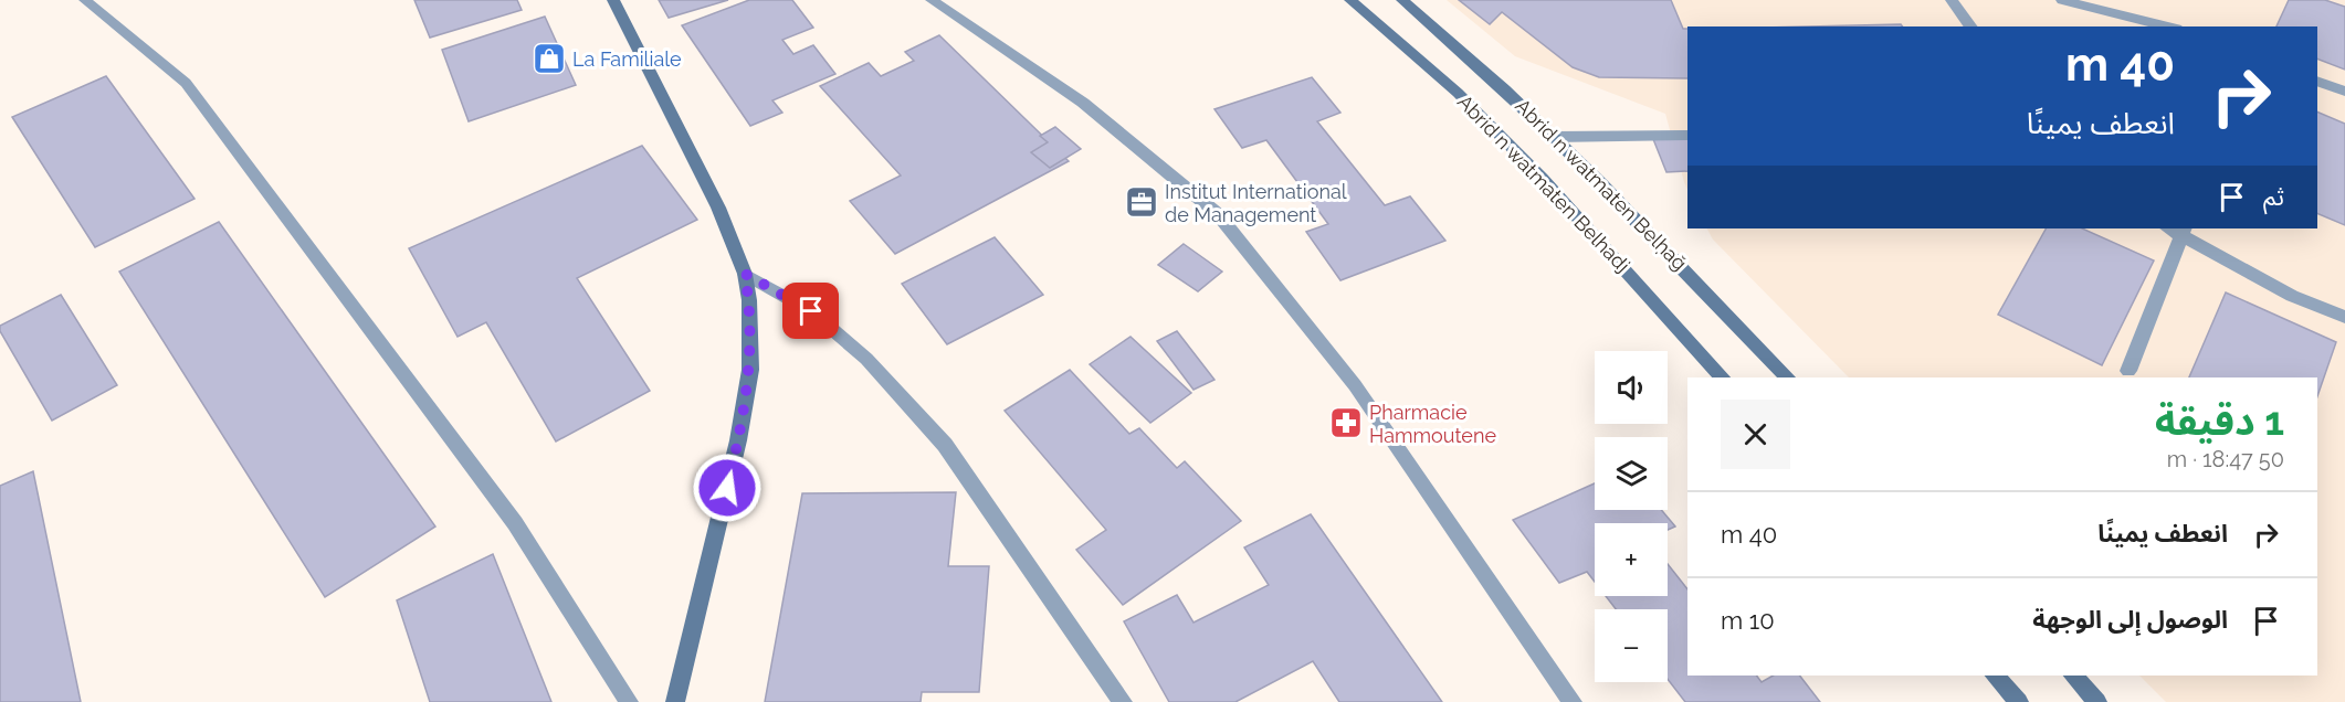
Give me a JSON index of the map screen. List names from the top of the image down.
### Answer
{
  "streets": {
    "main road": ["Abrid n watmaten Belhadj", "Abrid n watmaten Belḥaǧ"]
  },
  "places": {
    "shop": ["La Familiale"],
    "office": ["Institut International de Management"],
    "pharmacy": ["Pharmacie Hammoutene"]
  },
  "page": {
    "turn": ["40 m", "انعطف يمينًا"],
    "then": "ثم",
    "map_buttons": ["+", "−"],
    "heading": ["1 دقيقة", "50 m · 18:47"],
    "list": [
      {
        "name": "انعطف يمينًا",
        "value": "40 m"
      },
      {
        "name": "الوصول إلى الوجهة",
        "value": "10 m"
      }
    ]
  }
}
